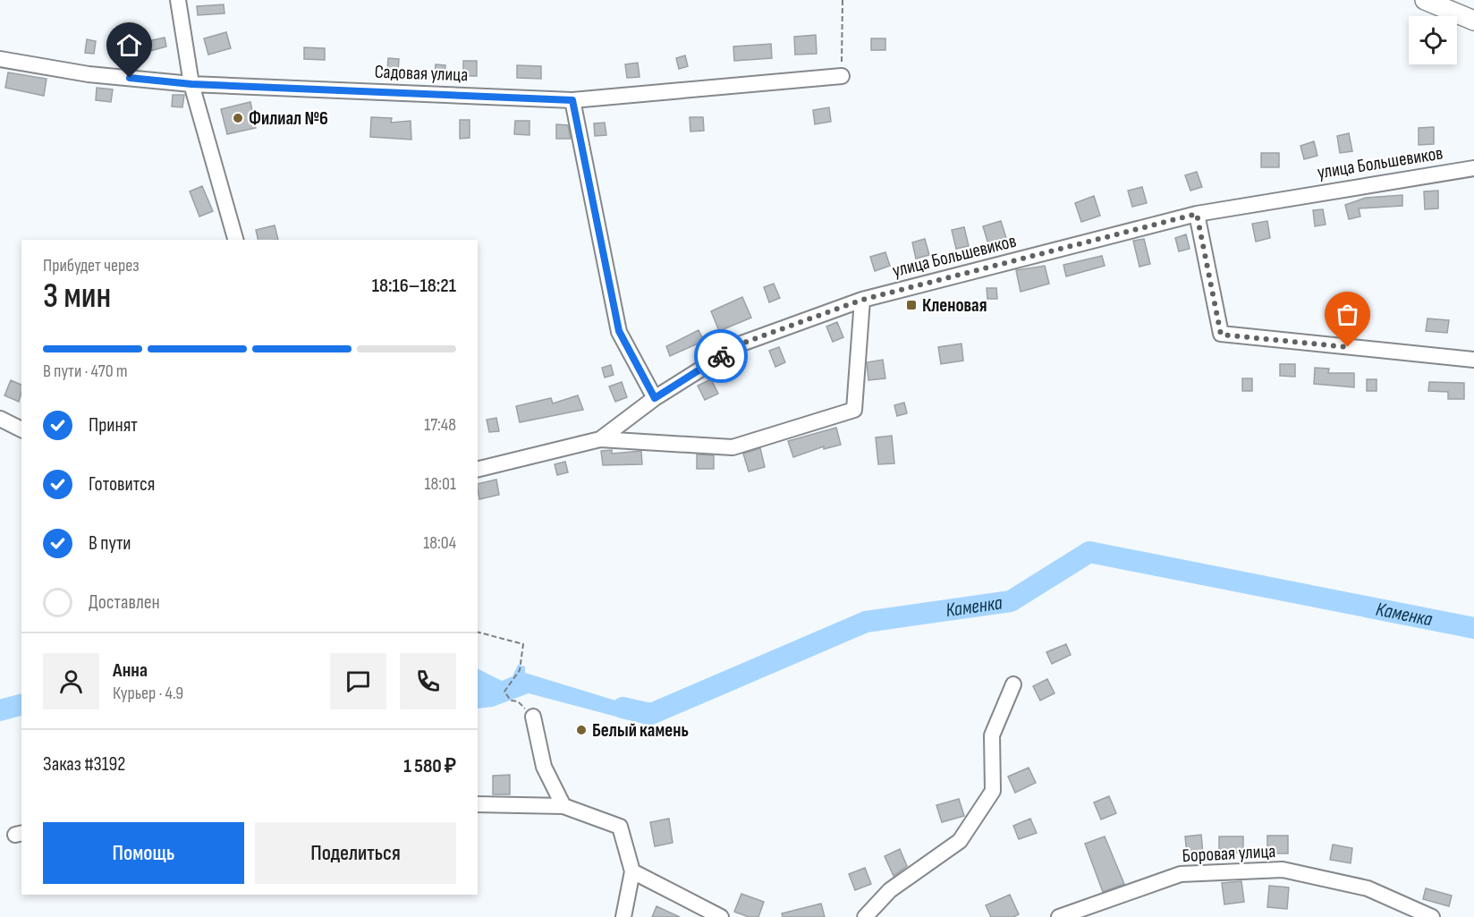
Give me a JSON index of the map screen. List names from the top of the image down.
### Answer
{
  "streets": {
    "street": ["Садовая улица", "улица Большевиков", "Боровая улица"]
  },
  "water": ["Каменка"],
  "places": {
    "other": ["Филиал №6", "Белый камень"],
    "transit": ["Кленовая"]
  },
  "page": {
    "heading": ["3 мин", "Прибудет через", "18:16–18:21"],
    "panel": [
      "Анна",
      "Курьер · 4.9",
      "Заказ #3192",
      "1 580 ₽"
    ],
    "bar": "В пути · 470 m",
    "list": [
      ["Принят", "17:48"],
      ["Готовится", "18:01"],
      ["В пути", "18:04"],
      "Доставлен"
    ],
    "buttons": ["Помощь", "Поделиться"]
  }
}
